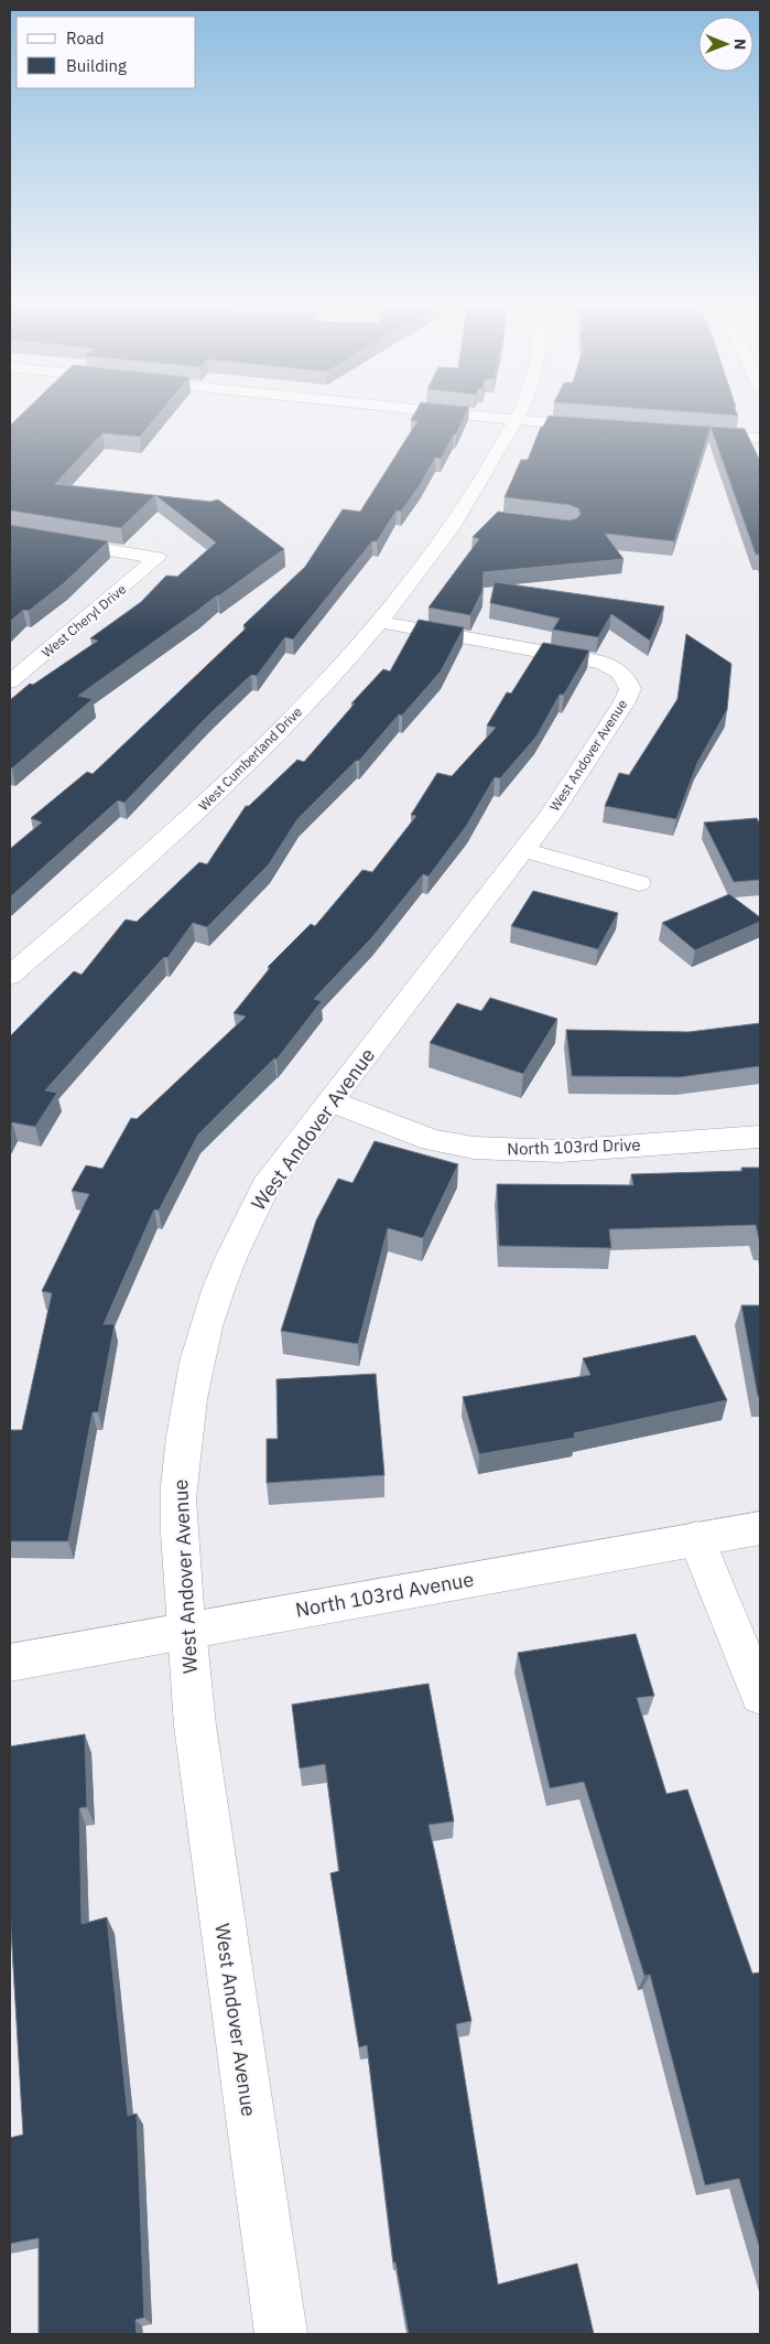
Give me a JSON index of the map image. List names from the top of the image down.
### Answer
{
  "streets": {
    "street": [
      "West Cheryl Drive",
      "West Andover Avenue",
      "West Cumberland Drive",
      "North 103rd Drive",
      "North 103rd Avenue"
    ]
  },
  "crossings": [
    ["West Andover Avenue", "West Cumberland Drive"],
    ["West Andover Avenue", "North 103rd Drive"],
    ["West Andover Avenue", "North 103rd Avenue"]
  ],
  "legend": ["Road", "Building"],
  "north": "right"
}
